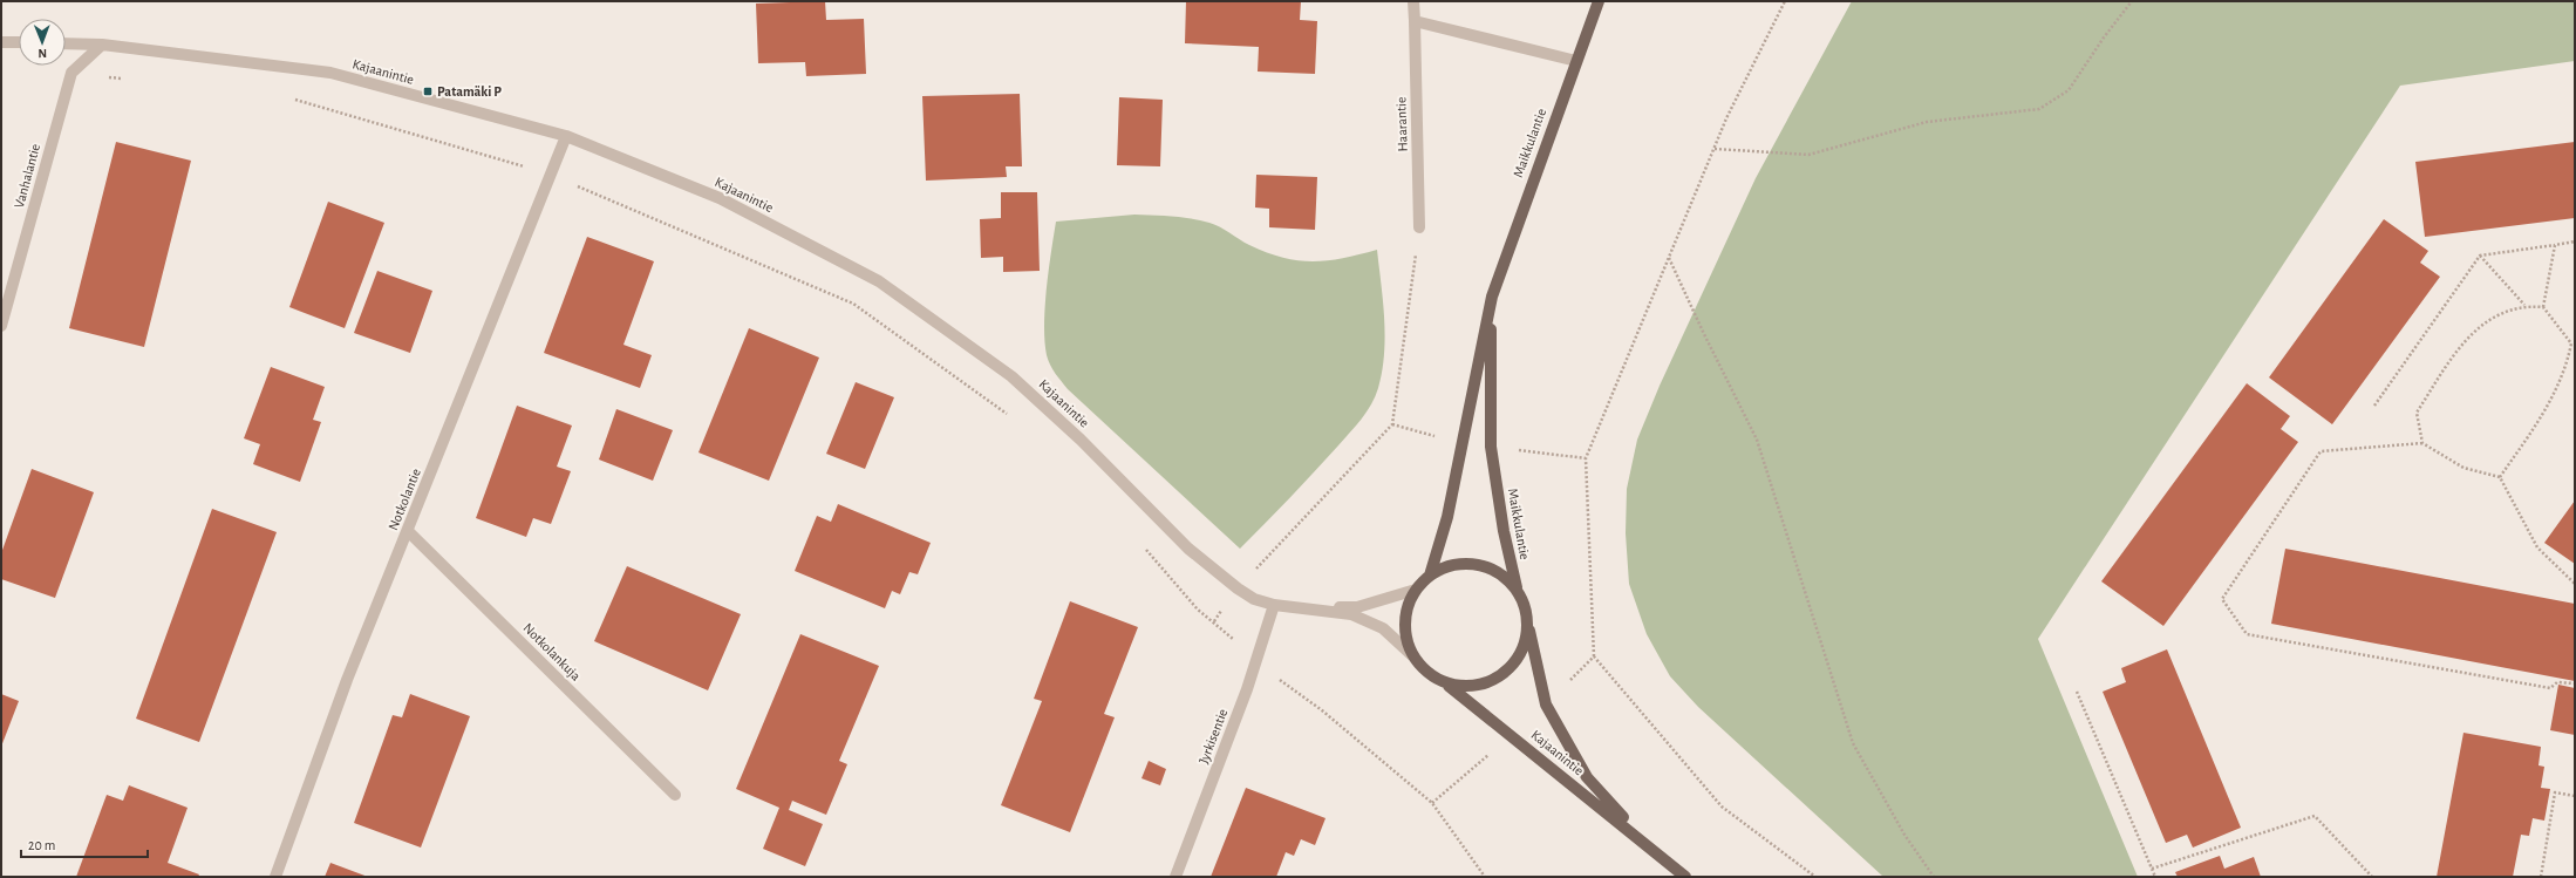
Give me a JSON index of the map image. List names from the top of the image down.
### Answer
{
  "streets": {
    "main road": ["Kajaanintie", "Maikkulantie"],
    "street": [
      "Haarantie",
      "Vanhalantie",
      "Notkolantie",
      "Notkolankuja",
      "Jyrkisentie"
    ]
  },
  "crossings": [
    ["Kajaanintie", "Maikkulantie"],
    ["Kajaanintie", "Notkolantie"],
    ["Kajaanintie", "Jyrkisentie"],
    ["Notkolantie", "Notkolankuja"]
  ],
  "places": {
    "transit": ["Patamäki P"]
  },
  "scale_bar": "20 m",
  "north": "bottom"
}
